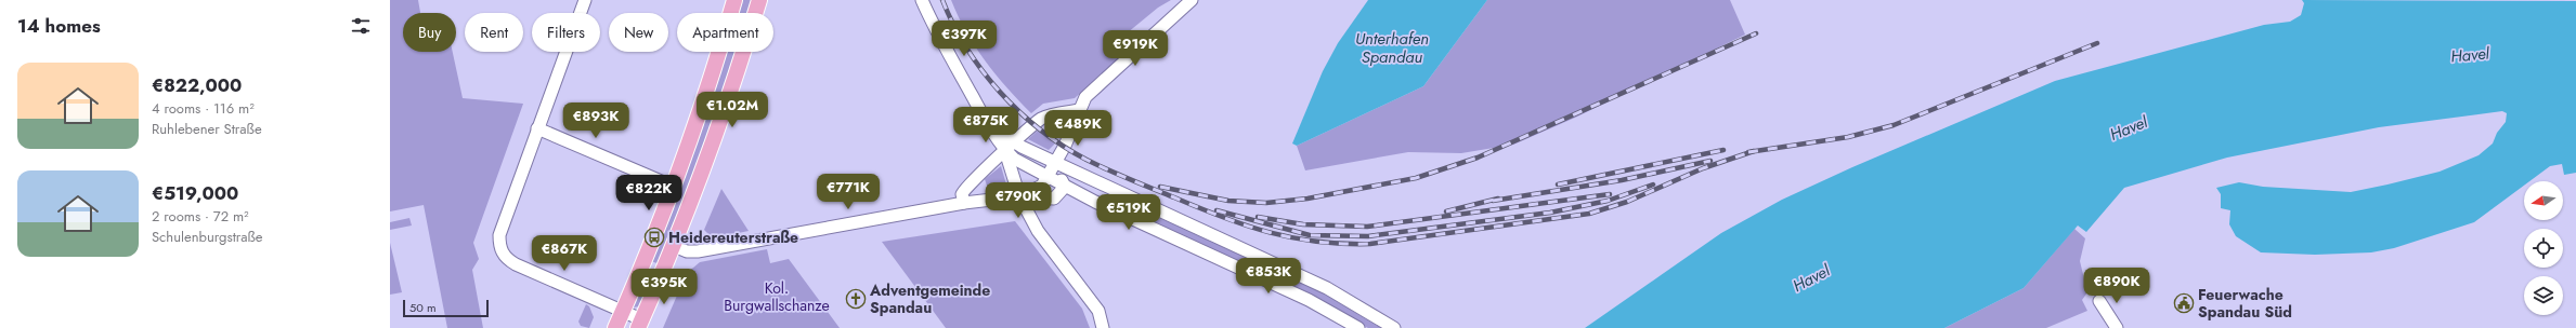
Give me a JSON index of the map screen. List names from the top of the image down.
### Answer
{
  "water": ["Unterhafen Spandau", "Havel"],
  "parks": ["Kol. Burgwallschanze"],
  "places": {
    "bus stop": ["Heidereuterstraße"],
    "church": ["Adventgemeinde Spandau"],
    "public building": ["Feuerwache Spandau Süd"]
  },
  "scale_bar": "50 m",
  "north": "left",
  "page": {
    "heading": "14 homes",
    "chip": [
      "Buy",
      "Rent",
      "Filters",
      "New",
      "Apartment"
    ],
    "price": [
      "€397K",
      "€919K",
      "€1.02M",
      "€893K",
      "€875K",
      "€489K",
      "€771K",
      "€822K",
      "€790K",
      "€519K",
      "€867K",
      "€853K",
      "€890K",
      "€395K"
    ],
    "list": [
      {
        "name": "€822,000",
        "note": "4 rooms · 116 m² · Ruhlebener Straße"
      },
      {
        "name": "€519,000",
        "note": "2 rooms · 72 m² · Schulenburgstraße"
      }
    ],
    "scale": "50 m"
  }
}
